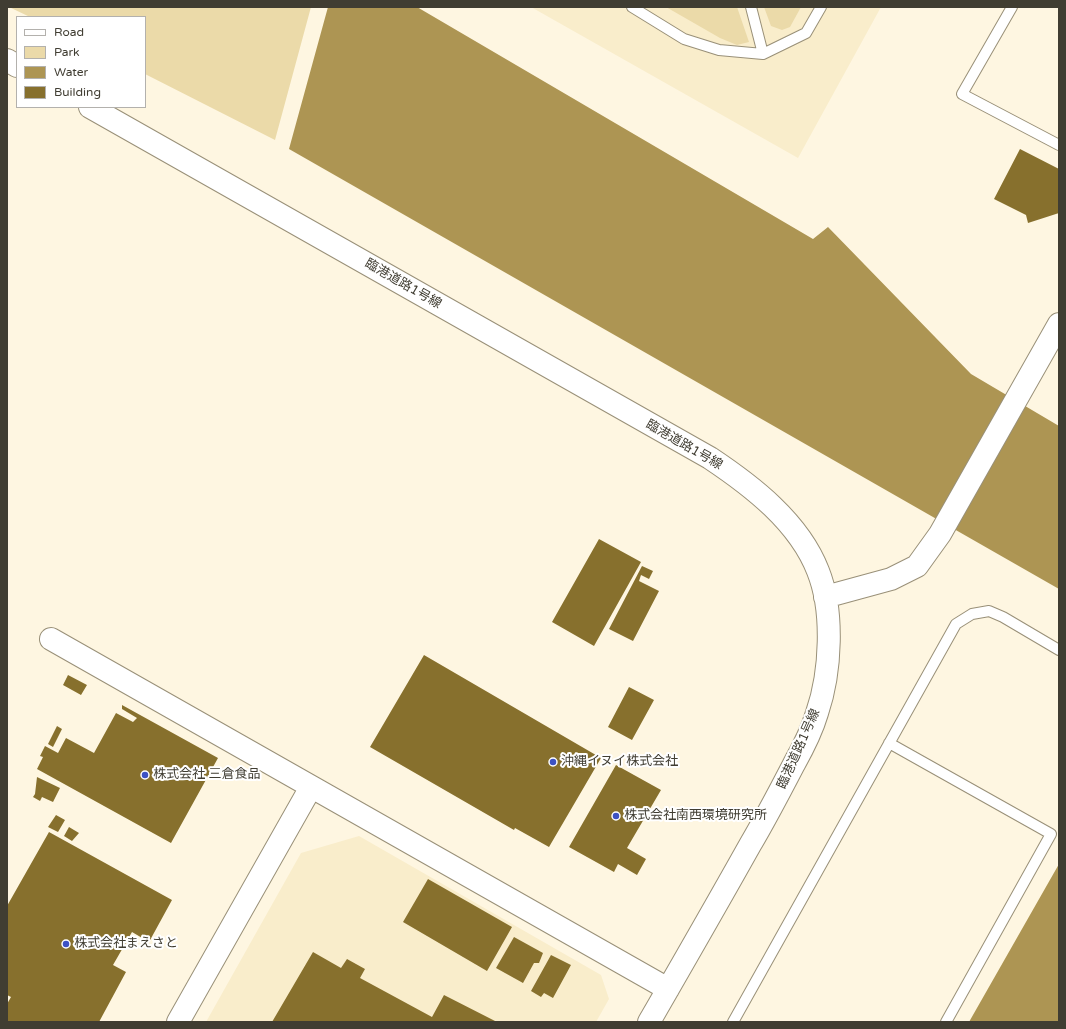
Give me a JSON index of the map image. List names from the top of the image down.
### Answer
{
  "streets": {
    "street": ["臨港道路1号線"]
  },
  "places": [
    "沖縄イヌイ株式会社",
    "株式会社 三倉食品",
    "株式会社南西環境研究所",
    "株式会社まえさと"
  ],
  "legend": [
    "Road",
    "Park",
    "Water",
    "Building"
  ]
}
